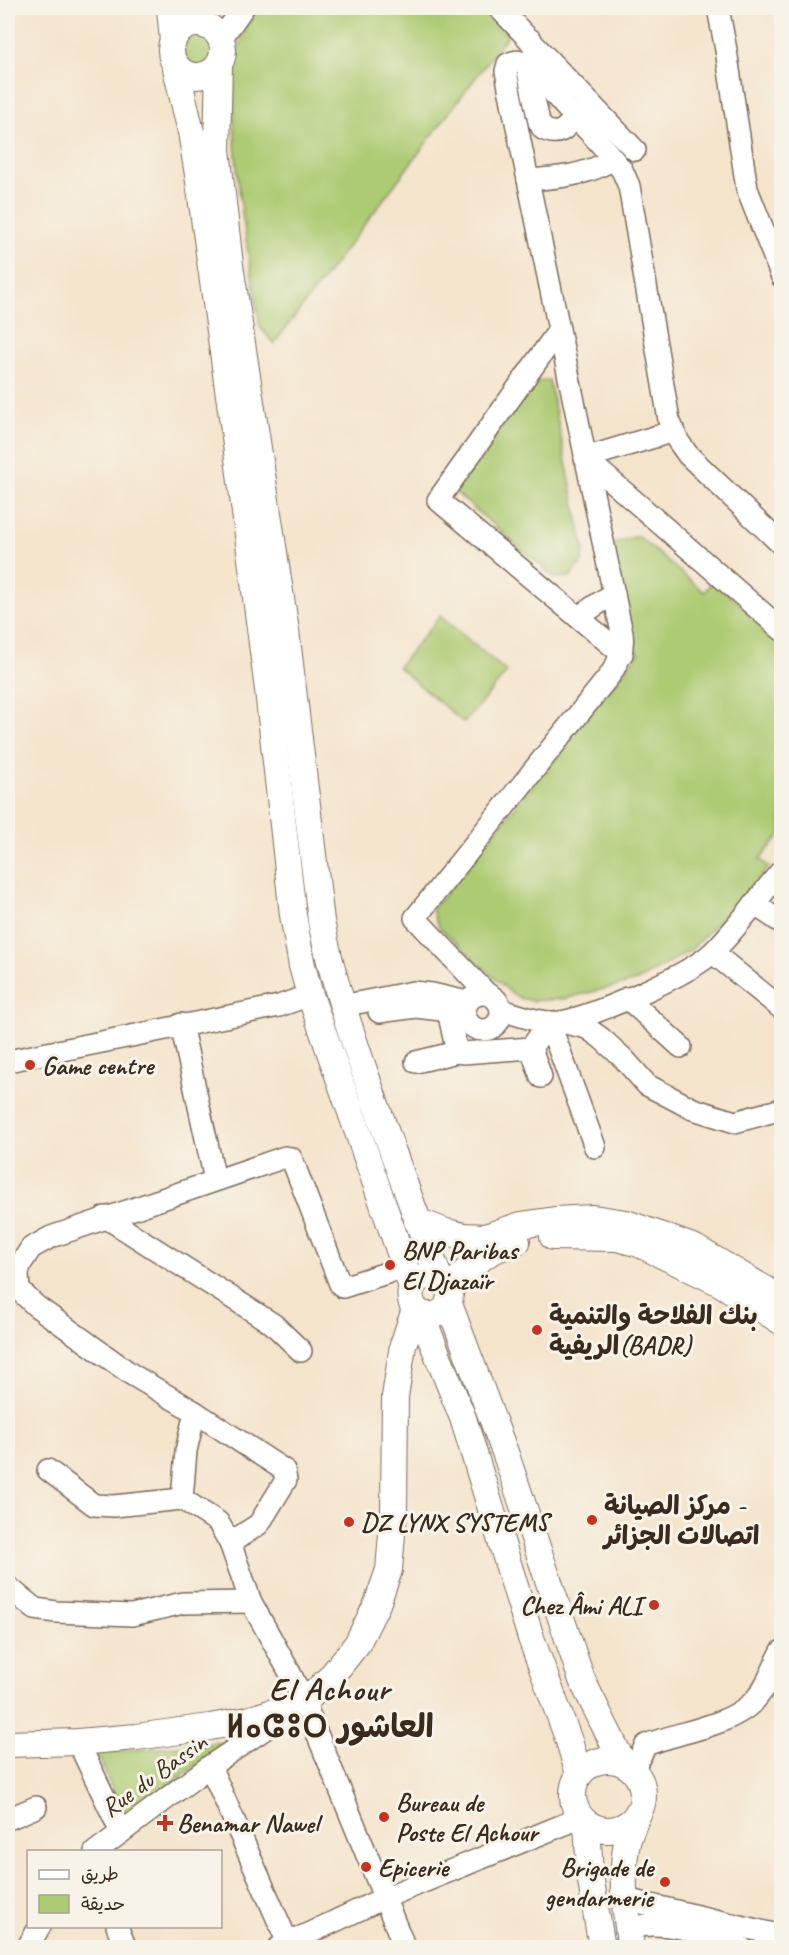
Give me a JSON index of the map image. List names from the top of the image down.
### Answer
{
  "streets": {
    "street": ["Rue du Bassin"]
  },
  "districts": ["El Achour ⵍⴰⵛⵓⵔ العاشور"],
  "places": {
    "other": [
      "Game centre",
      "BNP Paribas El Djazaïr",
      "بنك الفلاحة والتنمية الريفية(BADR)",
      "مركز الصيانة - اتصالات الجزائر",
      "DZ LYNX SYSTEMS",
      "Chez Âmi ALI",
      "Bureau de Poste El Achour",
      "Epicerie",
      "Brigade de gendarmerie"
    ],
    "health": ["Benamar Nawel"]
  },
  "legend": ["طريق", "حديقة"]
}
